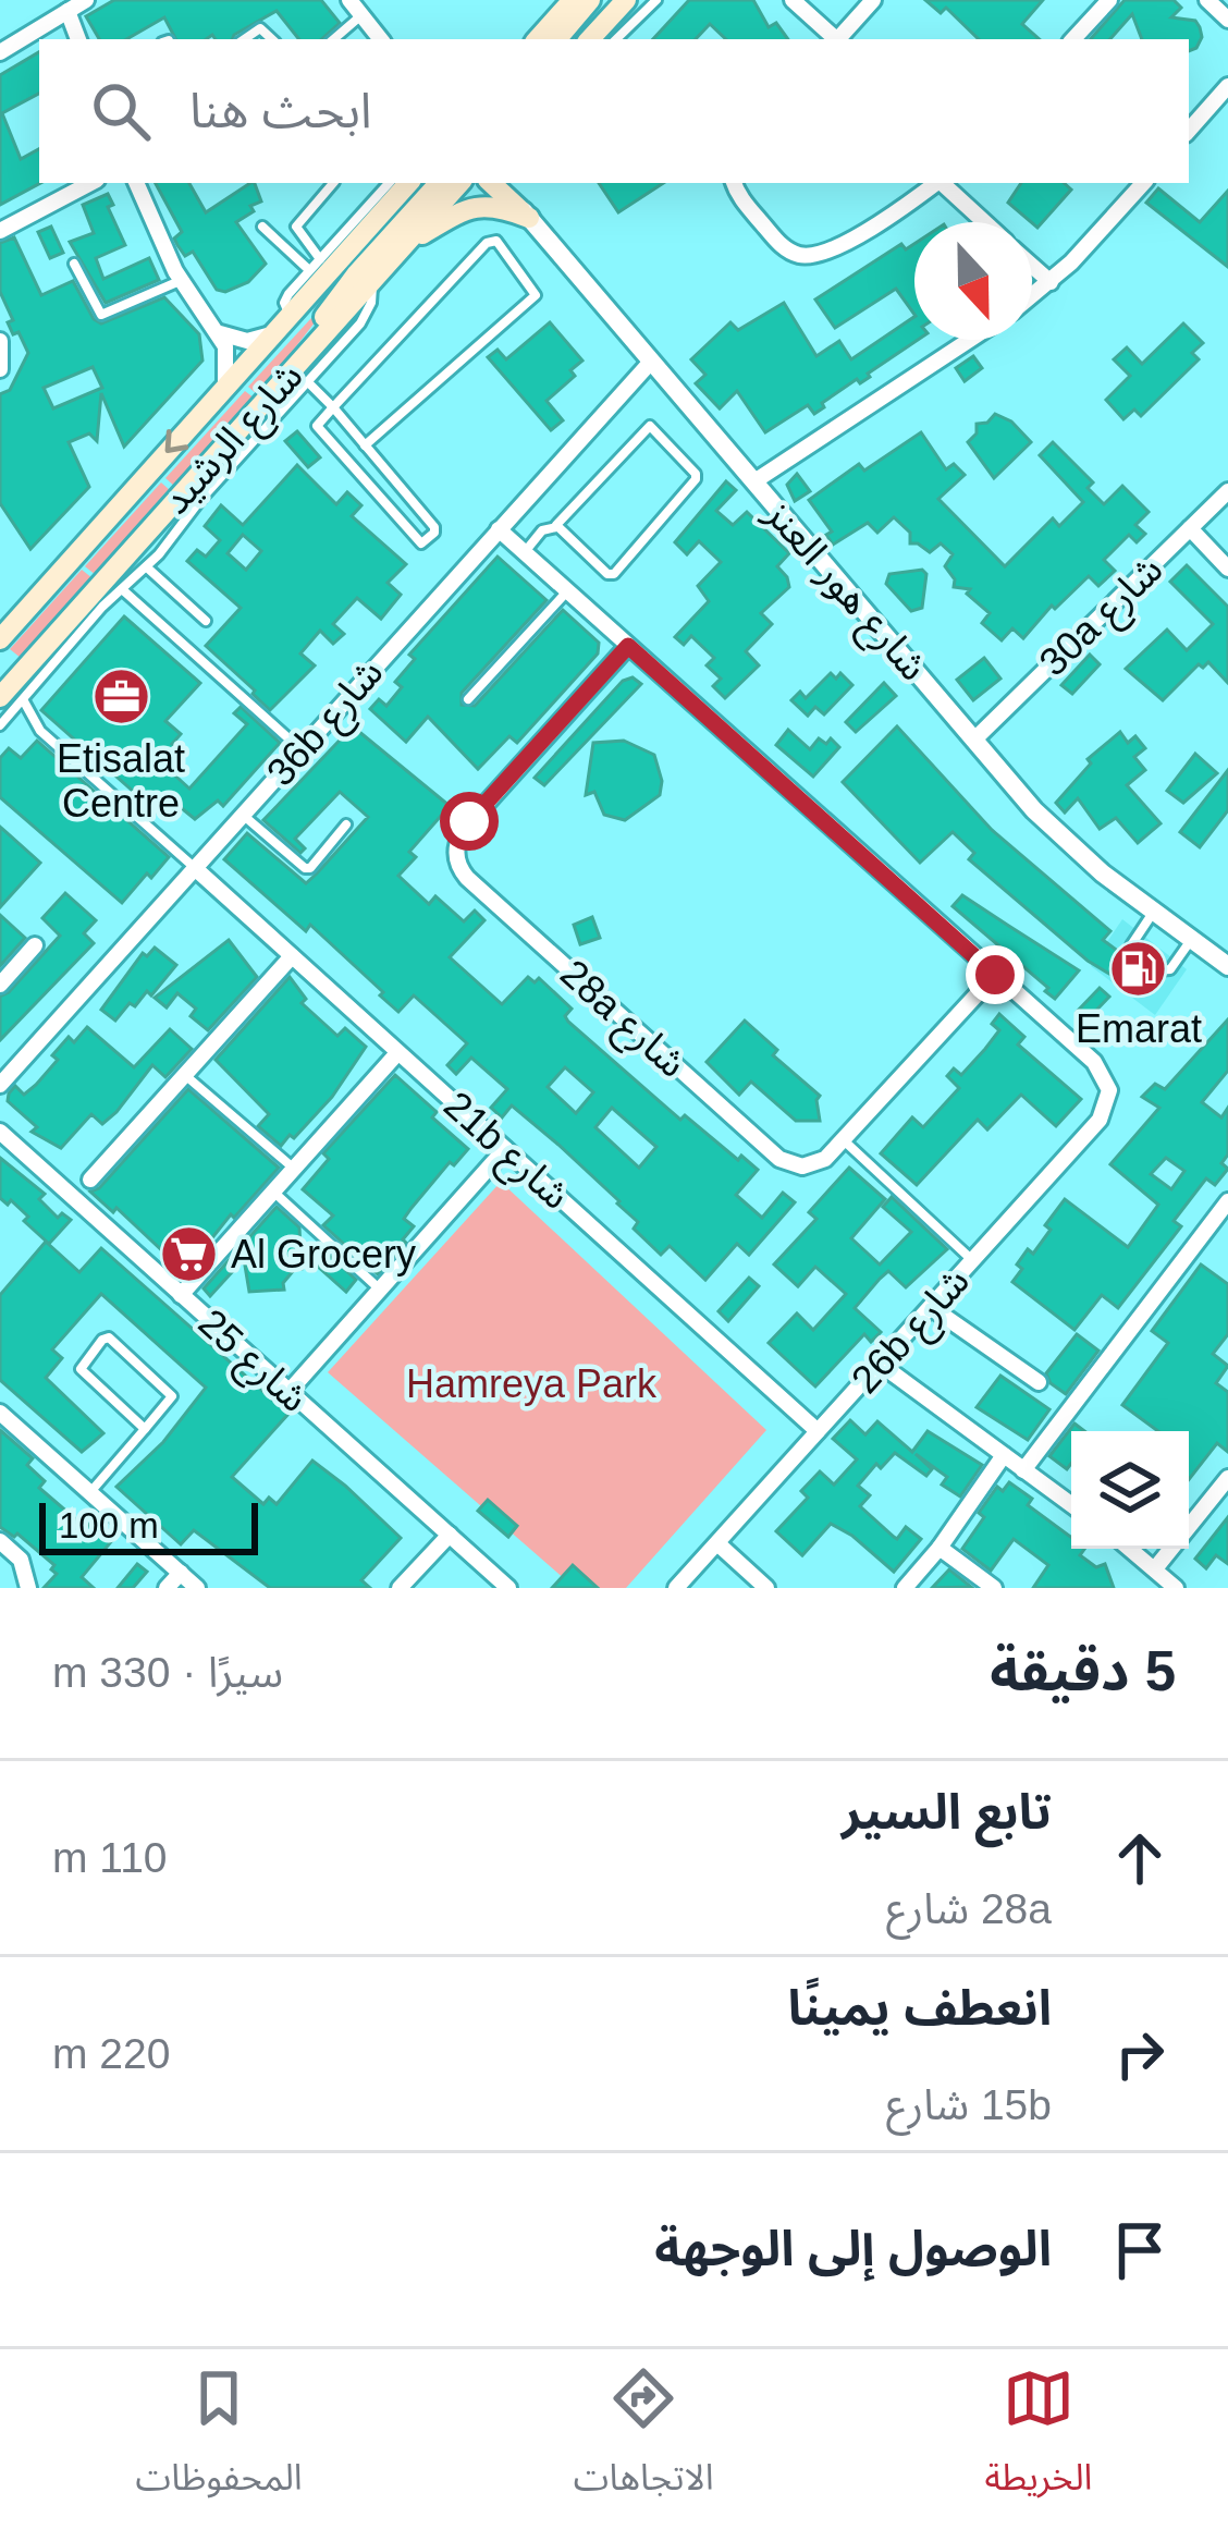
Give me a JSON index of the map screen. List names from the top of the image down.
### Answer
{
  "streets": {
    "main road": ["شارع الرشيد"],
    "street": [
      "شارع هور العنز",
      "30a شارع",
      "36b شارع",
      "28a شارع",
      "21b شارع",
      "26b شارع",
      "شارع 25"
    ]
  },
  "crossings": [
    ["شارع هور العنز", "30a شارع"],
    ["شارع هور العنز", "36b شارع"],
    ["36b شارع", "21b شارع"],
    ["28a شارع", "26b شارع"],
    ["21b شارع", "26b شارع"]
  ],
  "parks": ["Hamreya Park"],
  "places": {
    "office": ["Etisalat Centre"],
    "fuel station": ["Emarat"],
    "supermarket": ["Al Grocery"]
  },
  "scale_bar": "100 m",
  "north": "bottom",
  "page": {
    "search": "ابحث هنا",
    "scale": "100 m",
    "heading": ["5 دقيقة", "سيرًا · 330 m"],
    "list": [
      ["تابع السير", "28a شارع", "110 m"],
      ["انعطف يمينًا", "15b شارع", "220 m"],
      "الوصول إلى الوجهة"
    ],
    "nav": ["الخريطة", "الاتجاهات", "المحفوظات"]
  }
}
